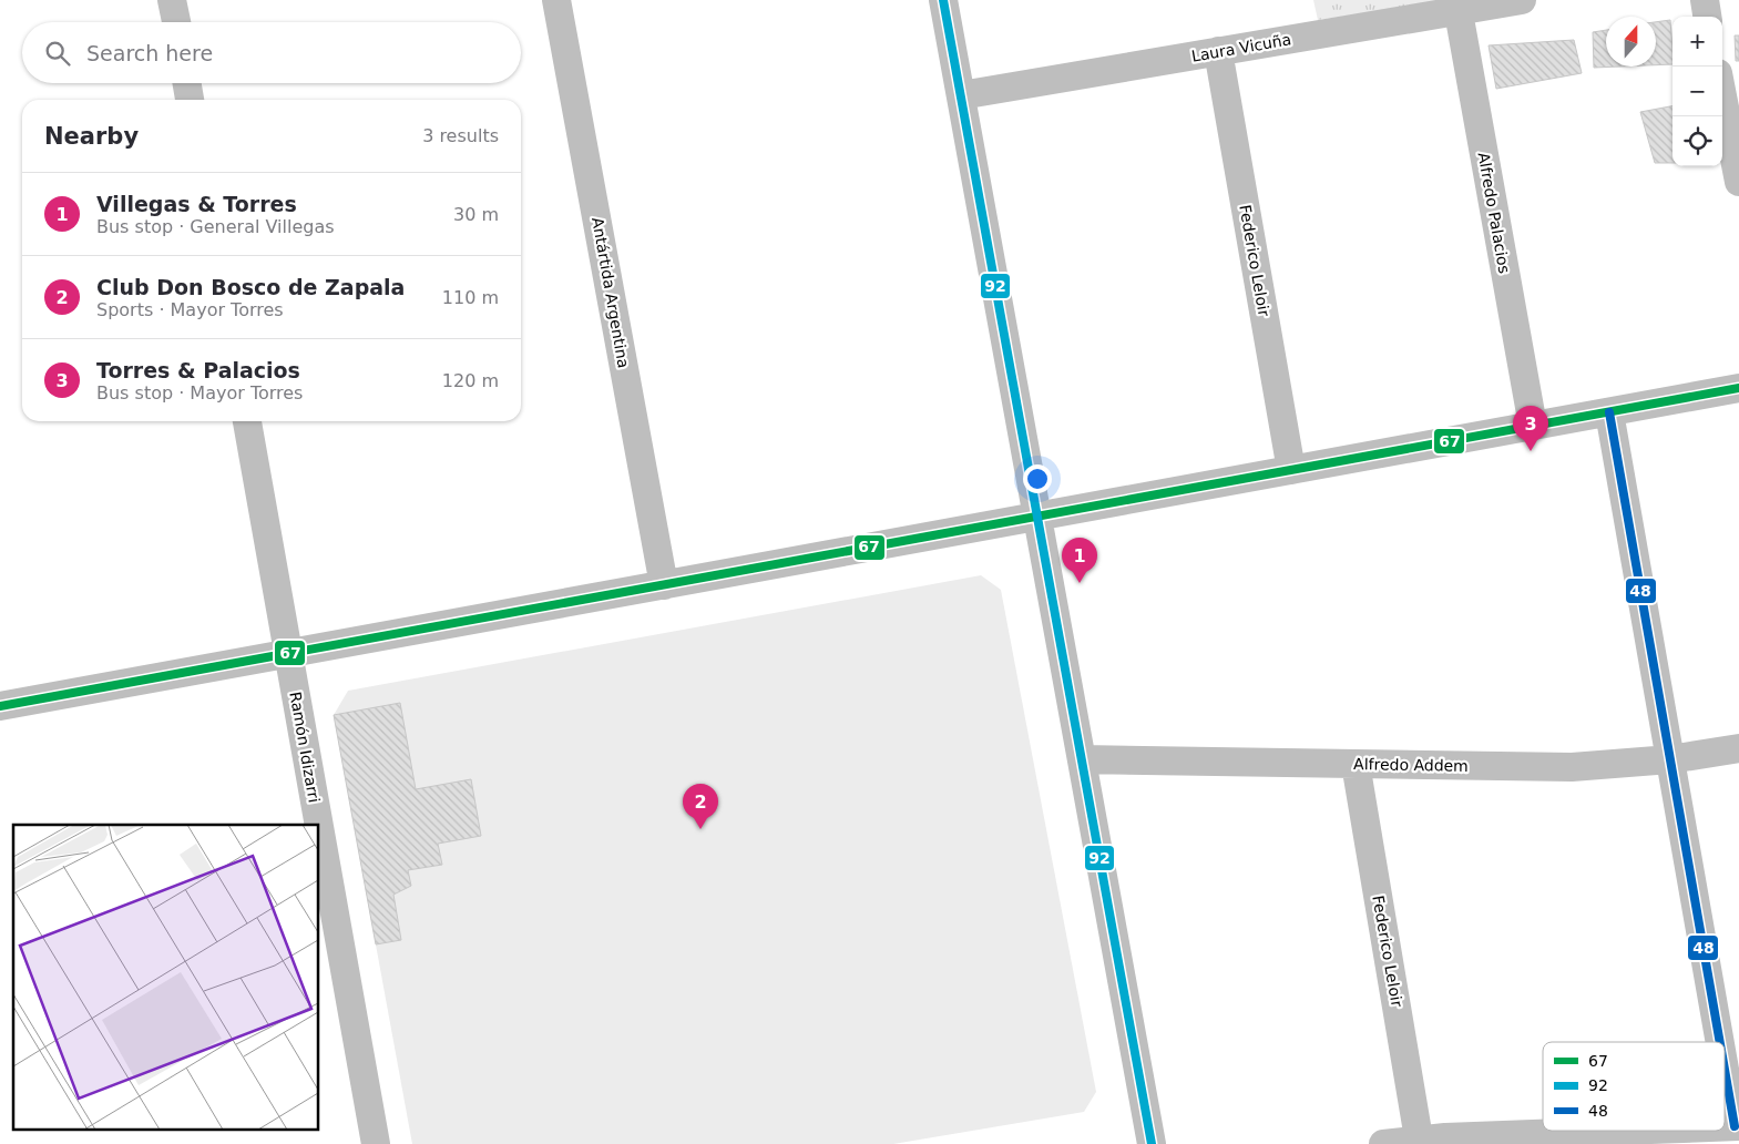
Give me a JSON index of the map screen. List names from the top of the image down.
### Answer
{
  "streets": {
    "street": [
      "Laura Vicuña",
      "Alfredo Palacios",
      "Federico Leloir",
      "Antártida Argentina",
      "Ramón Idizarri",
      "Alfredo Addem"
    ]
  },
  "crossings": [
    ["Laura Vicuña", "Alfredo Palacios"],
    ["Laura Vicuña", "Federico Leloir"],
    ["Federico Leloir", "Alfredo Addem"]
  ],
  "lines": ["transit line 92", "transit line 67", "transit line 48"],
  "legend": ["67", "92", "48"],
  "north": "top",
  "page": {
    "map_buttons": ["+", "−"],
    "search": "Search here",
    "heading": ["Nearby", "3 results"],
    "list": [
      {
        "mark": "1",
        "name": "Villegas & Torres",
        "note": "Bus stop · General Villegas",
        "value": "30 m"
      },
      {
        "mark": "2",
        "name": "Club Don Bosco de Zapala",
        "note": "Sports · Mayor Torres",
        "value": "110 m"
      },
      {
        "mark": "3",
        "name": "Torres & Palacios",
        "note": "Bus stop · Mayor Torres",
        "value": "120 m"
      }
    ],
    "pins": ["3", "1", "2"]
  }
}
